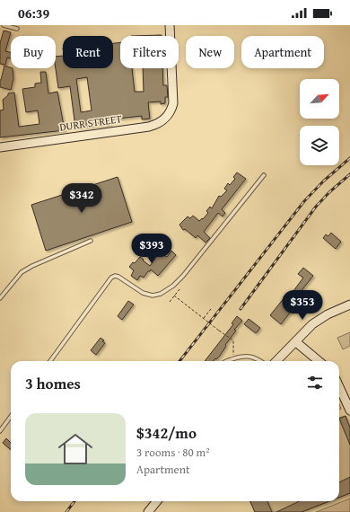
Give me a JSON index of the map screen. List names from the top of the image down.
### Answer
{
  "streets": {
    "street": ["DURR STREET"]
  },
  "north": "top right",
  "page": {
    "status": "06:39",
    "chip": [
      "Buy",
      "Rent",
      "Filters",
      "New",
      "Apartment"
    ],
    "price": ["$342", "$393", "$353"],
    "heading": "3 homes",
    "list": [
      {
        "name": "$342/mo",
        "note": "3 rooms · 80 m² · Apartment"
      }
    ]
  }
}
